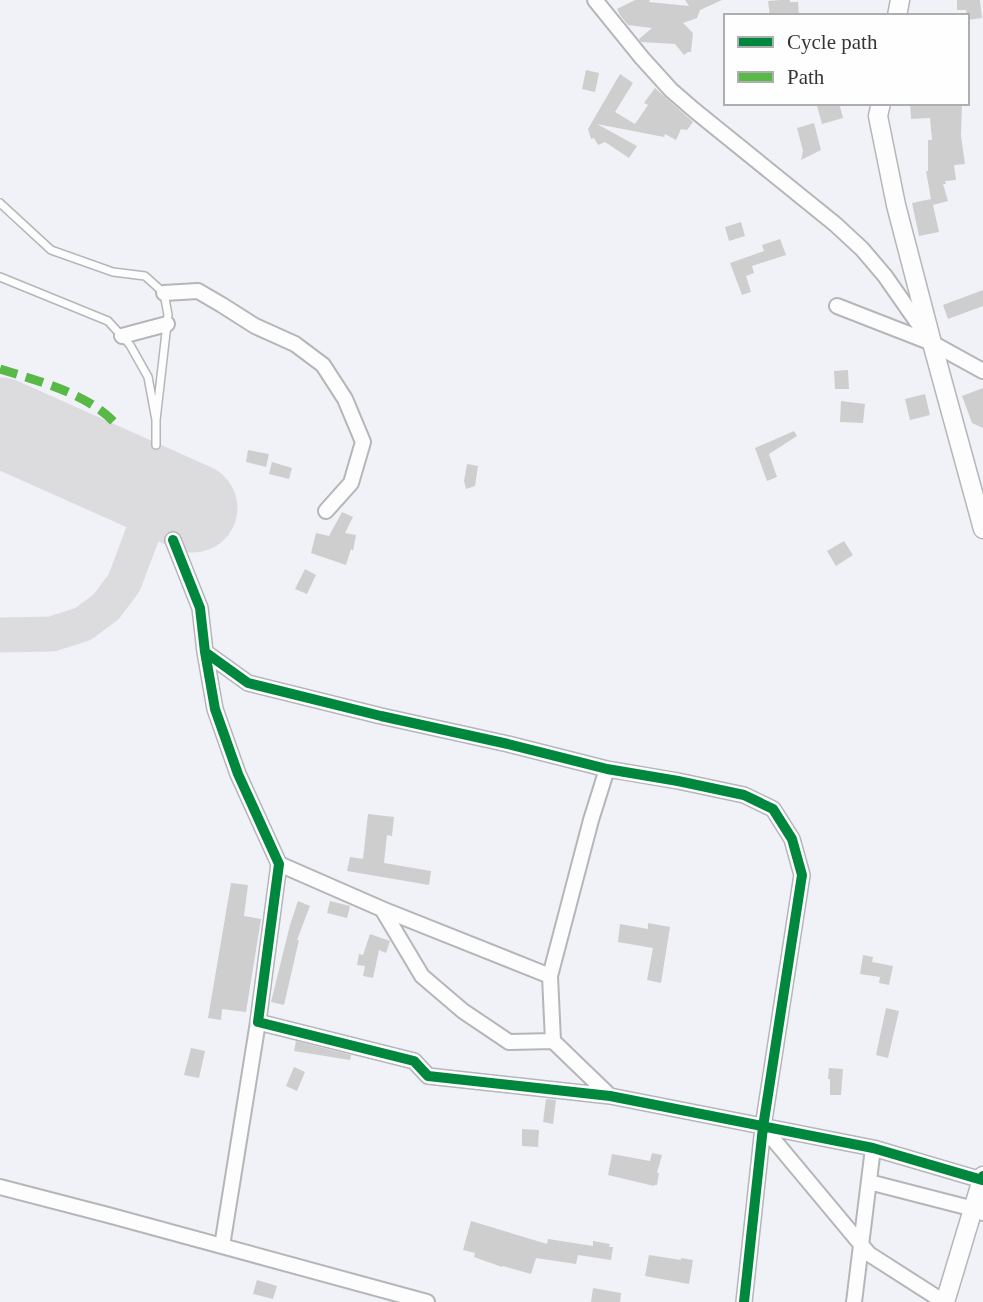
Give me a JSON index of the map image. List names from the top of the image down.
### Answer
{
  "legend": ["Cycle path", "Path"]
}
